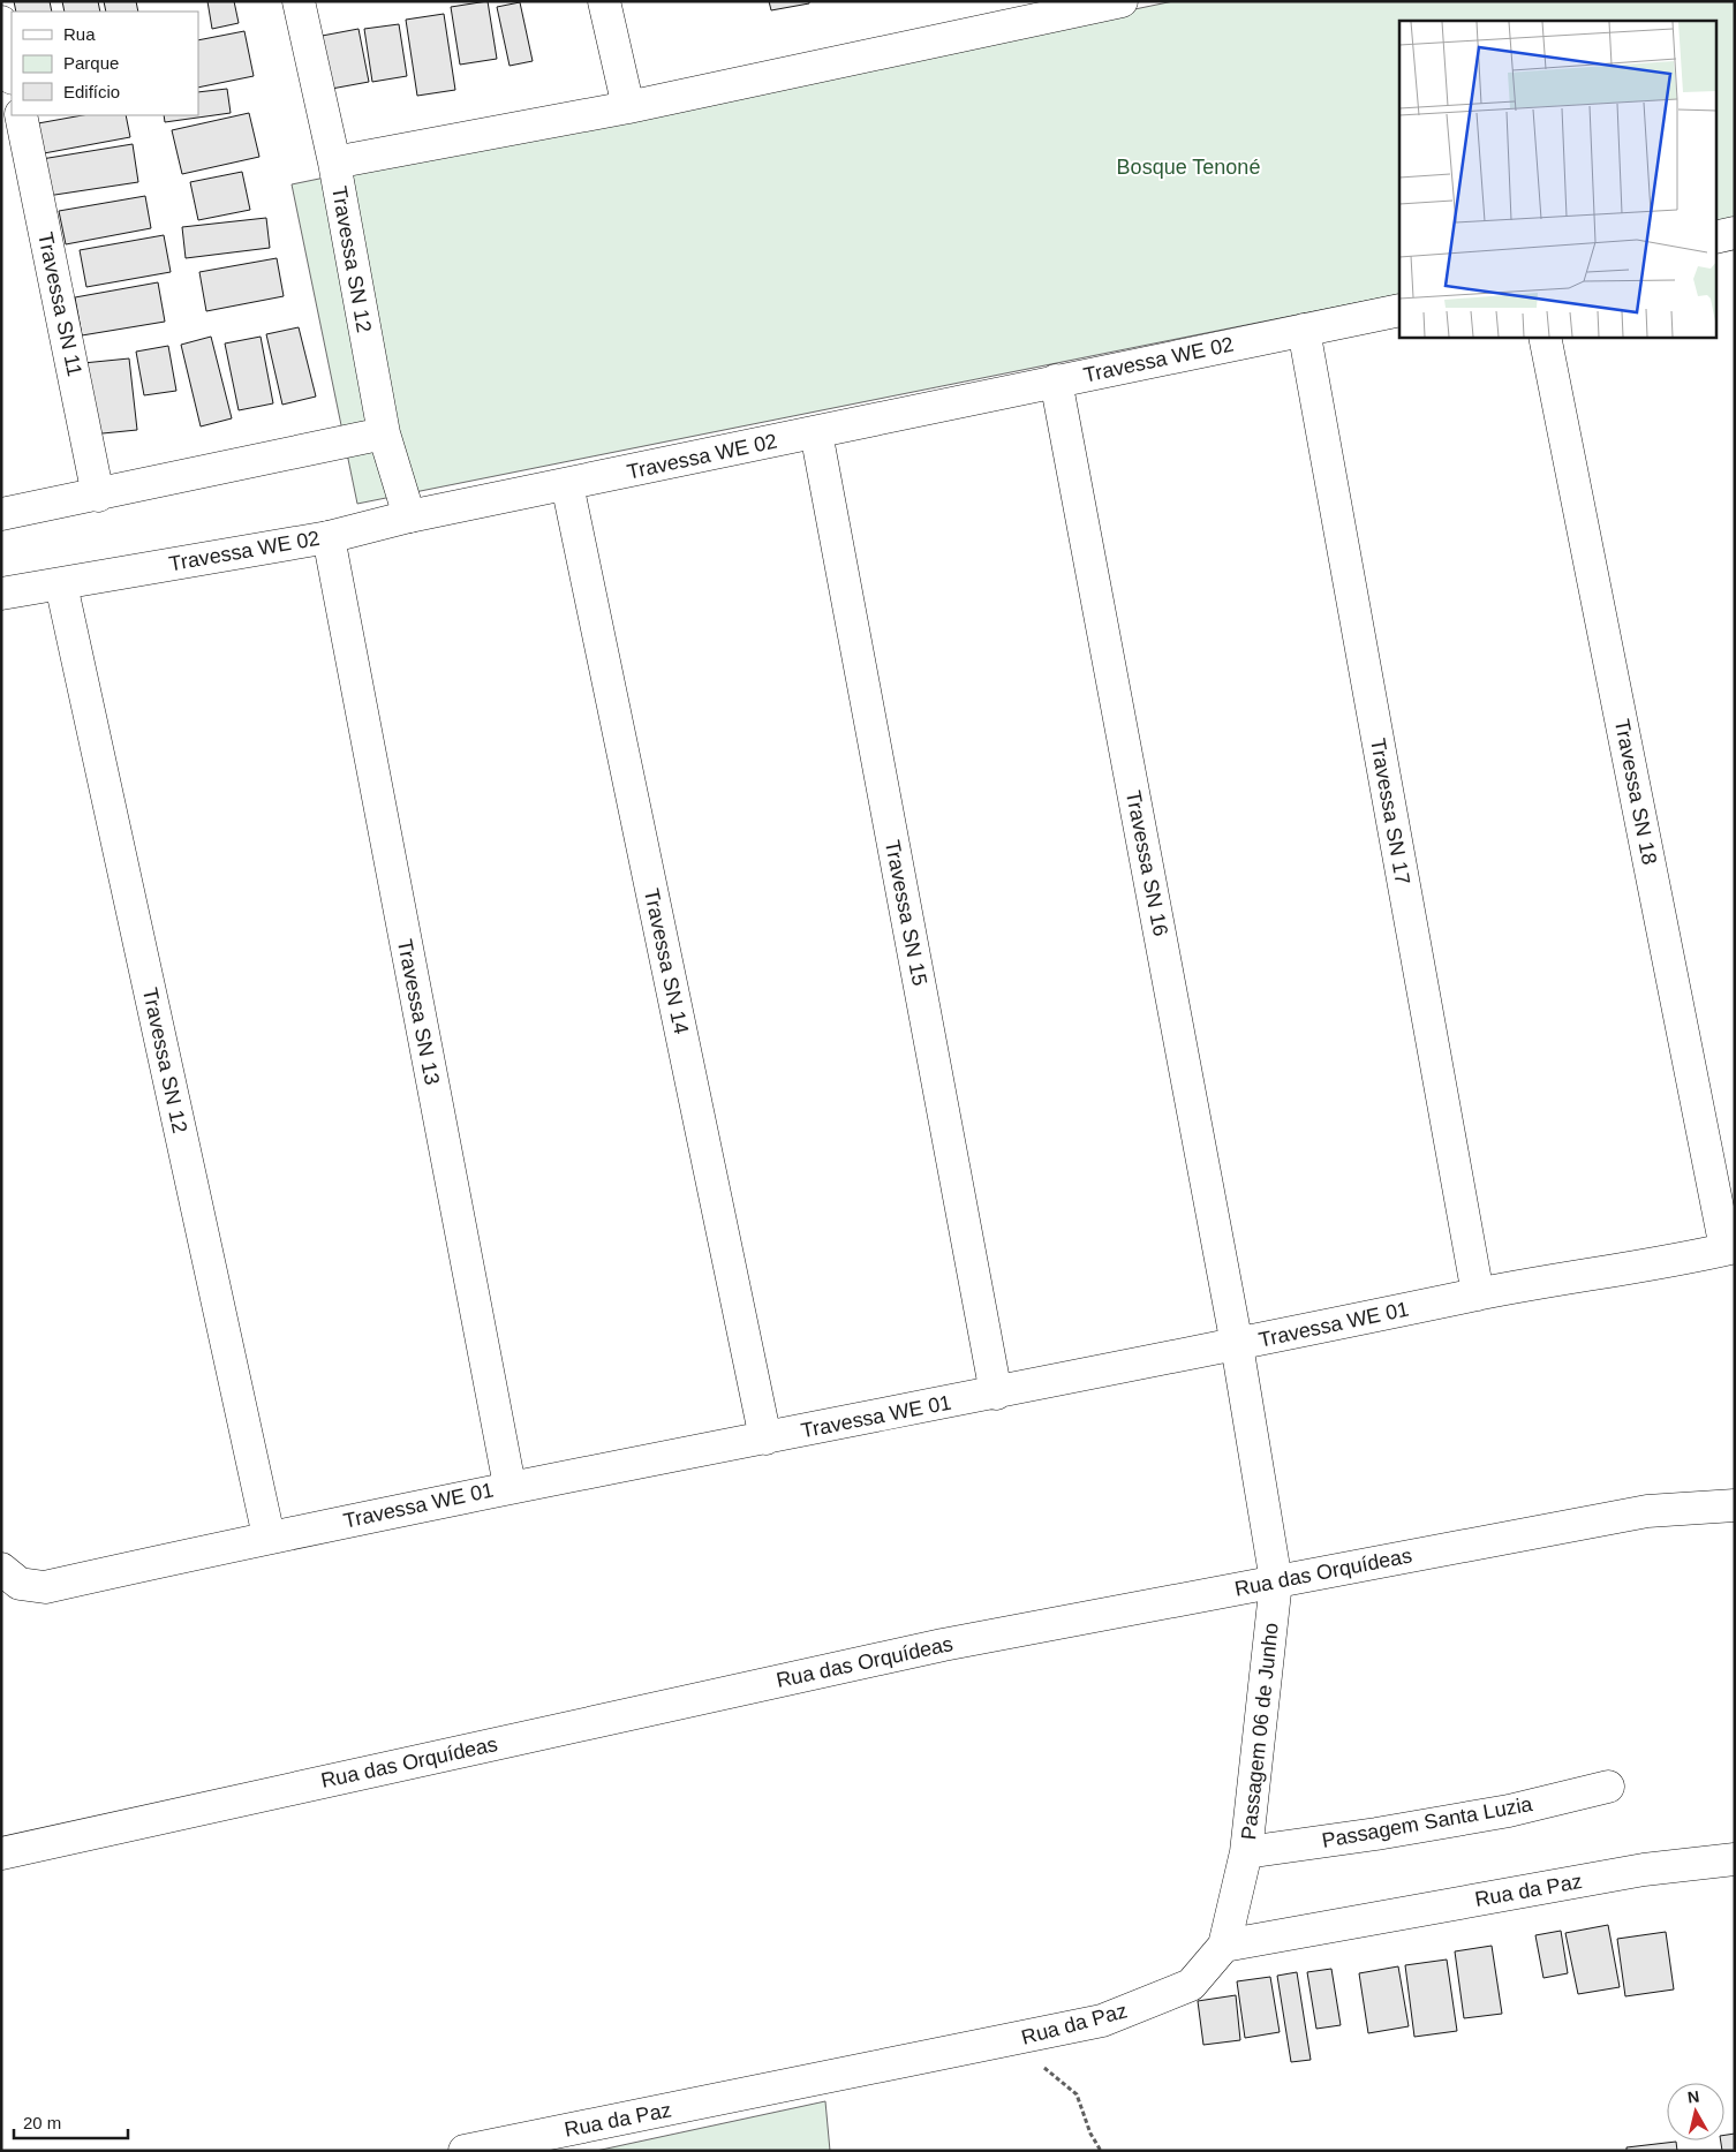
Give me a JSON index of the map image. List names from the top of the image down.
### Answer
{
  "streets": {
    "street": [
      "Travessa SN 12",
      "Travessa SN 11",
      "Travessa WE 02",
      "Travessa SN 18",
      "Travessa SN 17",
      "Travessa SN 16",
      "Travessa SN 15",
      "Travessa SN 14",
      "Travessa SN 13",
      "Travessa WE 01",
      "Rua das Orquídeas",
      "Passagem 06 de Junho",
      "Passagem Santa Luzia",
      "Rua da Paz"
    ]
  },
  "crossings": [
    ["Travessa SN 12", "Travessa WE 02"],
    ["Travessa SN 12", "Travessa WE 01"],
    ["Travessa WE 02", "Travessa SN 17"],
    ["Travessa WE 02", "Travessa SN 16"],
    ["Travessa WE 02", "Travessa SN 15"],
    ["Travessa WE 02", "Travessa SN 14"],
    ["Travessa WE 02", "Travessa SN 13"],
    ["Travessa SN 18", "Travessa WE 01"],
    ["Travessa SN 17", "Travessa WE 01"],
    ["Travessa SN 16", "Travessa WE 01"],
    ["Travessa SN 16", "Passagem 06 de Junho"],
    ["Travessa SN 15", "Travessa WE 01"],
    ["Travessa SN 14", "Travessa WE 01"],
    ["Travessa SN 13", "Travessa WE 01"],
    ["Travessa WE 01", "Passagem 06 de Junho"],
    ["Rua das Orquídeas", "Passagem 06 de Junho"],
    ["Passagem 06 de Junho", "Passagem Santa Luzia"],
    ["Passagem 06 de Junho", "Rua da Paz"]
  ],
  "parks": ["Bosque Tenoné"],
  "legend": ["Rua", "Parque", "Edifício"],
  "scale_bar": "20 m",
  "north": "top"
}
